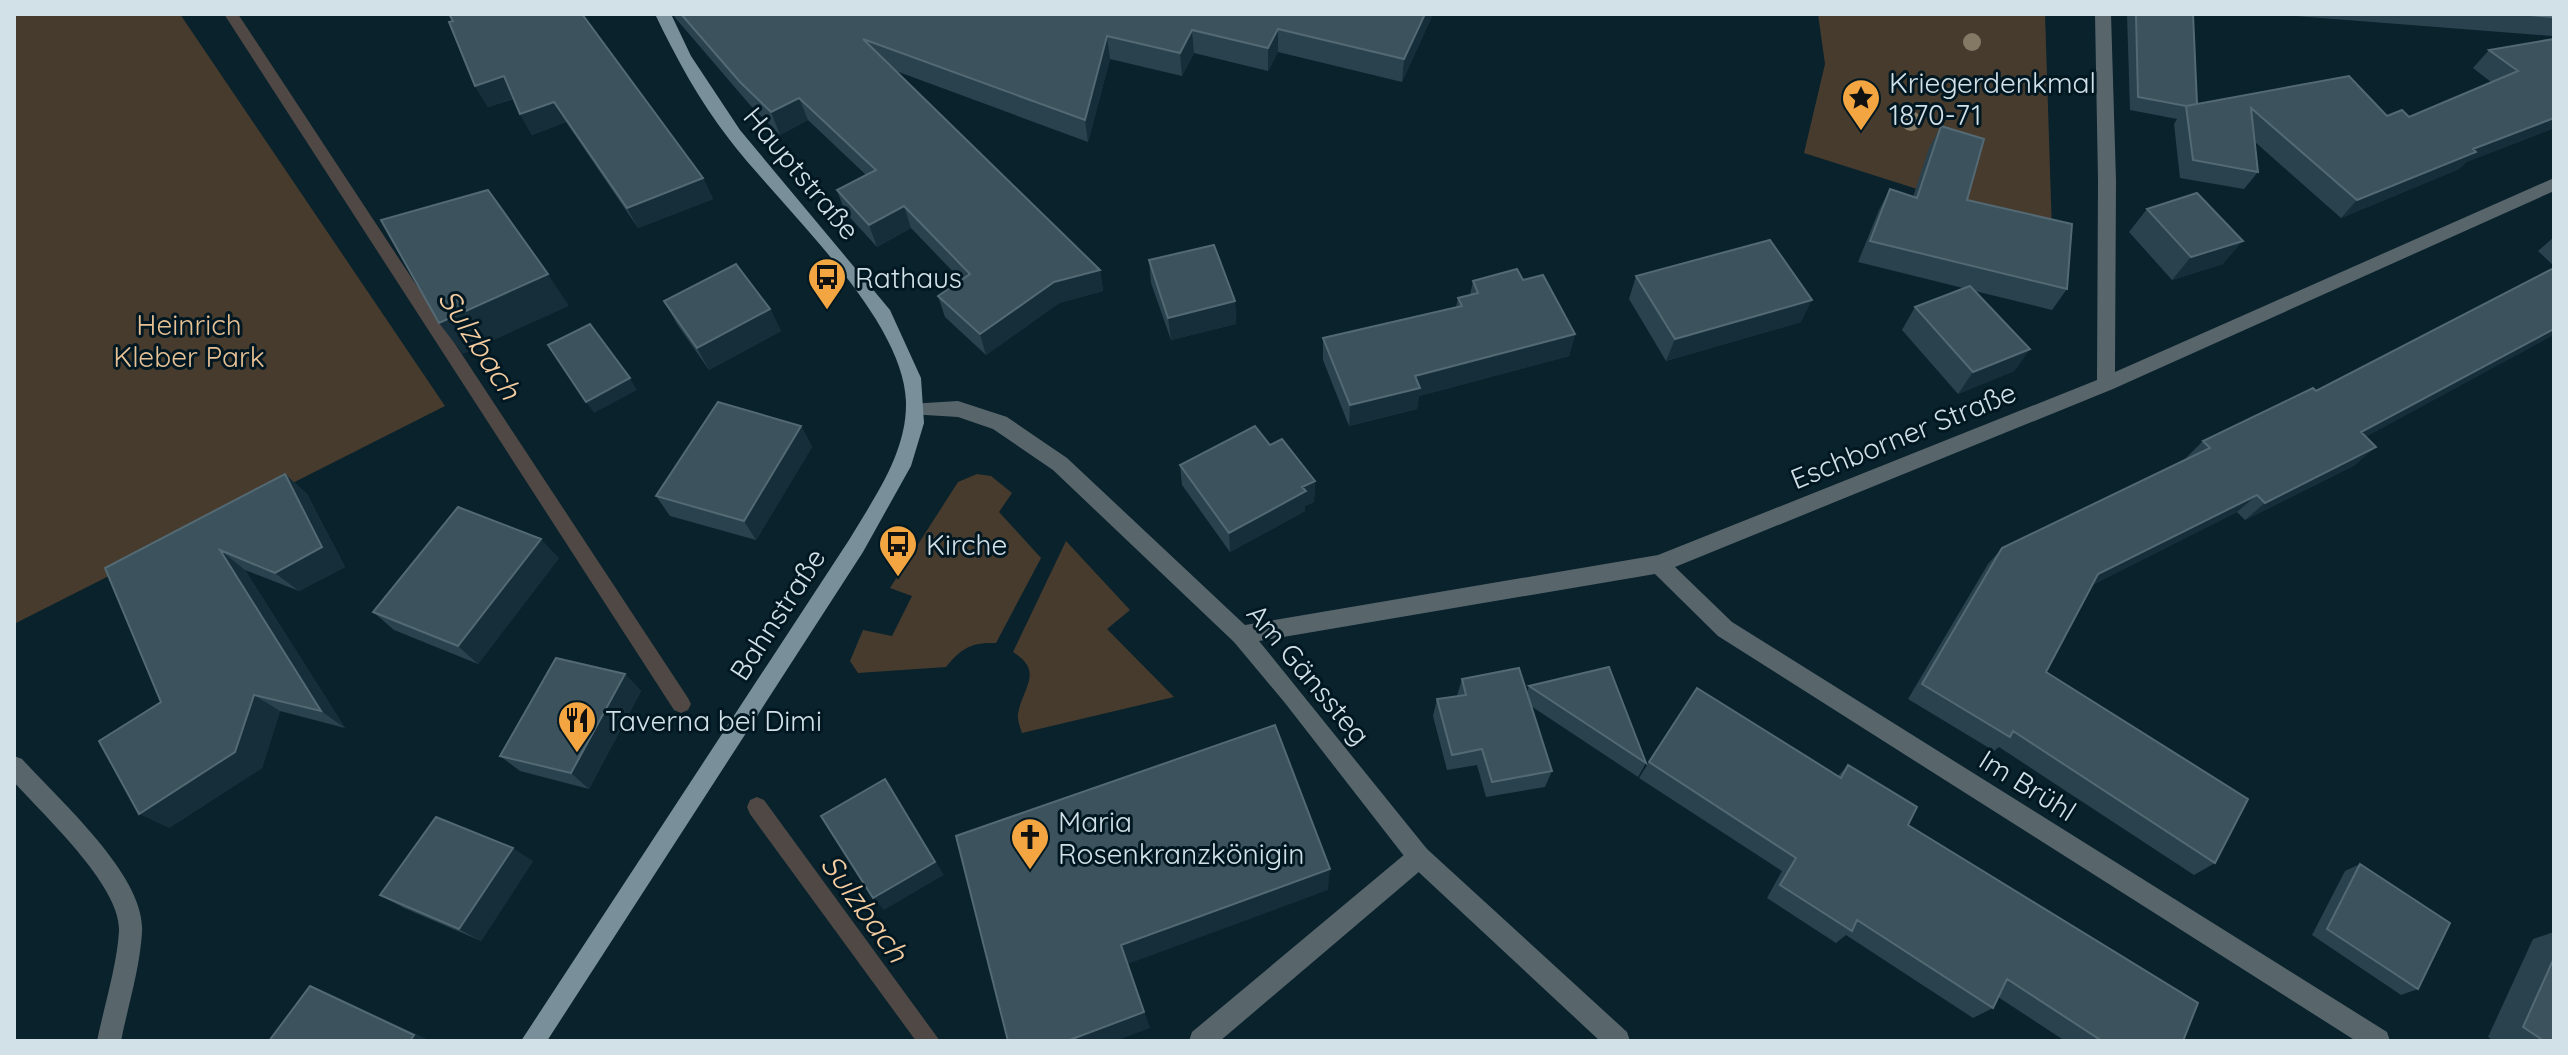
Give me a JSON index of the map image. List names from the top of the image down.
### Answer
{
  "streets": {
    "street": [
      "Hauptstraße",
      "Eschborner Straße",
      "Bahnstraße",
      "Am Gänssteg",
      "Im Brühl"
    ]
  },
  "crossings": [
    ["Hauptstraße", "Bahnstraße"],
    ["Hauptstraße", "Am Gänssteg"],
    ["Eschborner Straße", "Am Gänssteg"],
    ["Eschborner Straße", "Im Brühl"],
    ["Bahnstraße", "Am Gänssteg"]
  ],
  "water": ["Sulzbach"],
  "parks": ["Heinrich Kleber Park"],
  "places": {
    "place": ["Kriegerdenkmal 1870-71"],
    "bus stop": ["Rathaus", "Kirche"],
    "restaurant": ["Taverna bei Dimi"],
    "church": ["Maria Rosenkranzkönigin"]
  }
}
